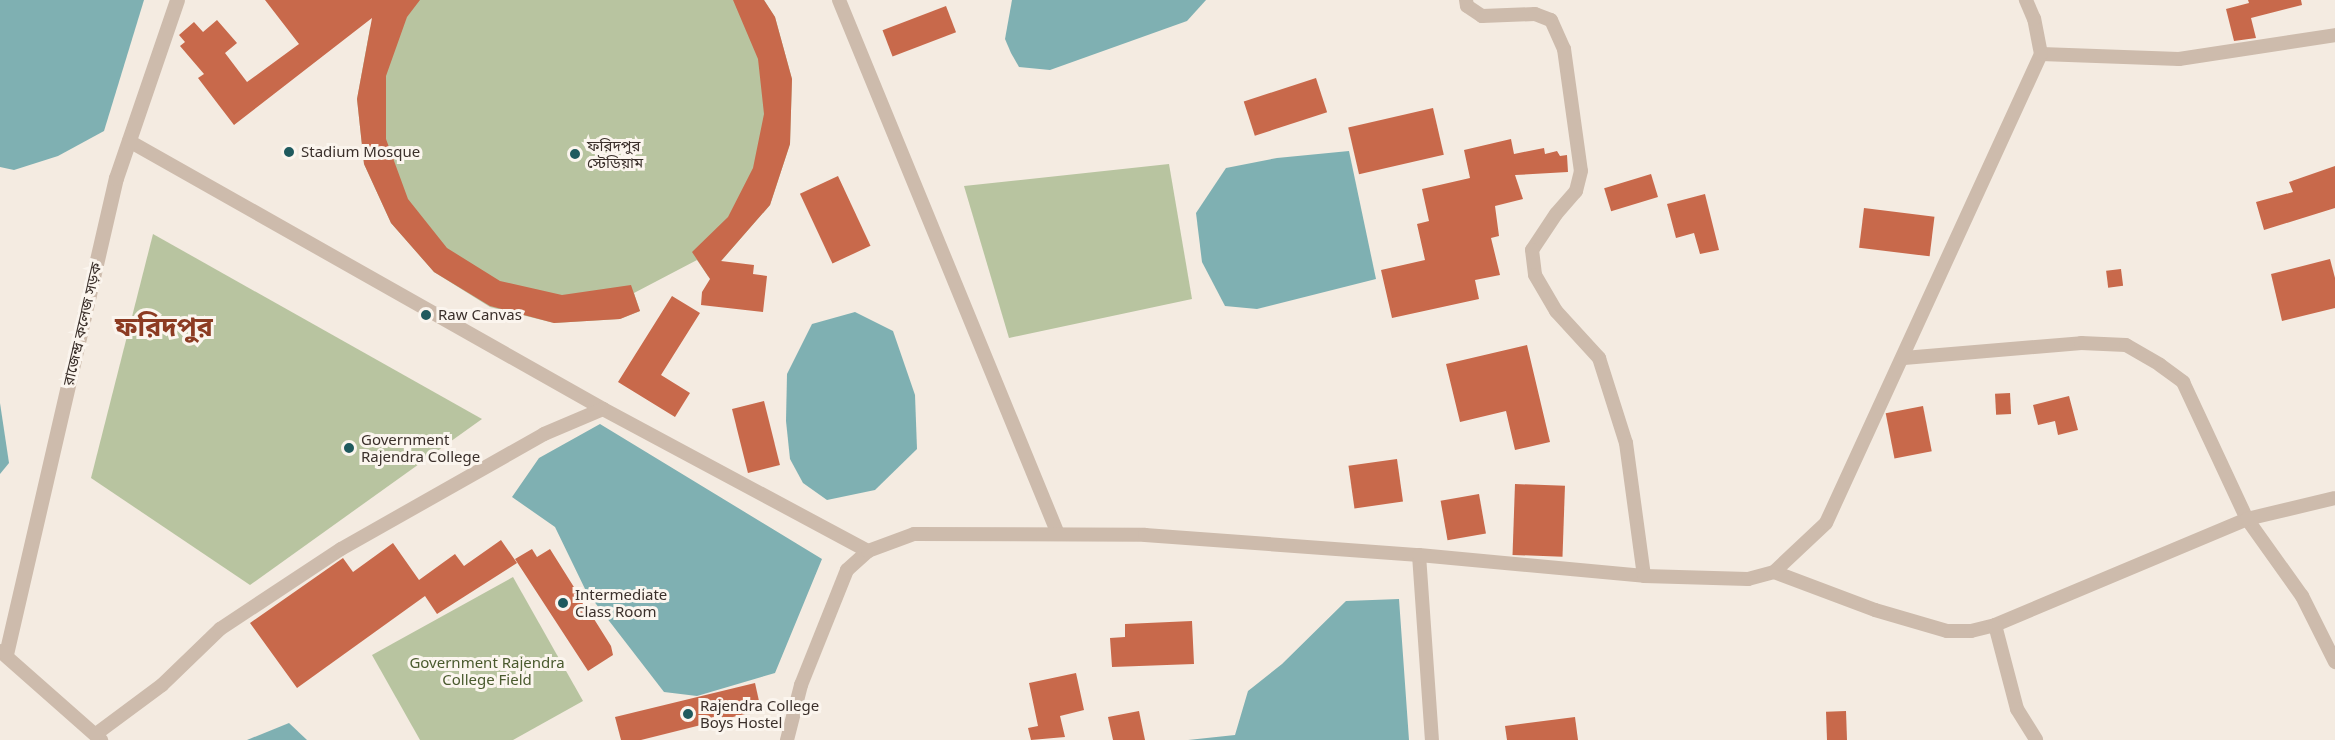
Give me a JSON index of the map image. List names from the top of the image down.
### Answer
{
  "streets": {
    "street": ["রাজেন্দ্র কলেজ সড়ক"]
  },
  "districts": ["ফরিদপুর"],
  "parks": ["Government Rajendra College Field"],
  "places": [
    "Stadium Mosque",
    "ফরিদপুর স্টেডিয়াম",
    "Raw Canvas",
    "Government Rajendra College",
    "Intermediate Class Room",
    "Rajendra College Boys Hostel"
  ]
}
